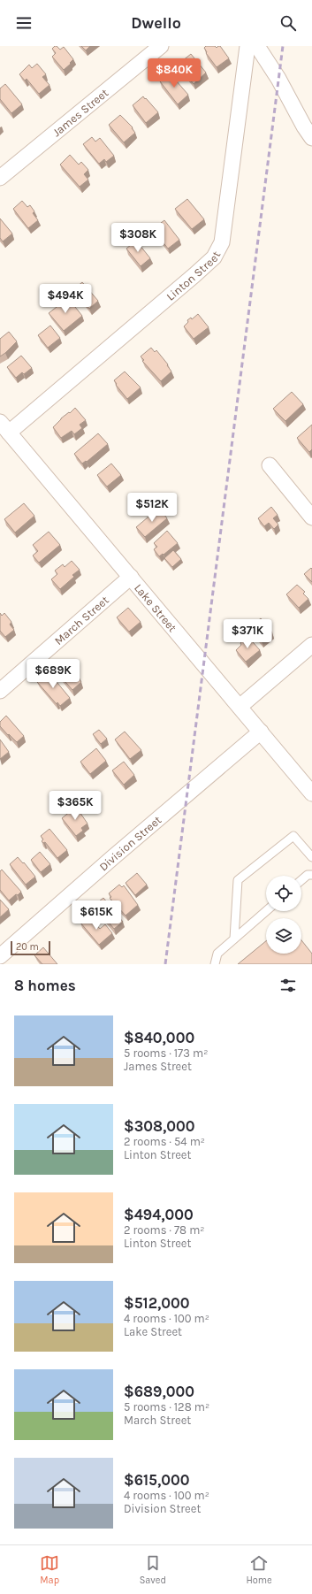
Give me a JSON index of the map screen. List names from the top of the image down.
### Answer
{
  "streets": {
    "street": [
      "James Street",
      "Linton Street",
      "Lake Street",
      "March Street",
      "Division Street"
    ]
  },
  "crossings": [
    ["Linton Street", "Lake Street"],
    ["Lake Street", "March Street"],
    ["Lake Street", "Division Street"]
  ],
  "scale_bar": "20 m",
  "page": {
    "header": "Dwello",
    "price": [
      "$840K",
      "$308K",
      "$494K",
      "$512K",
      "$371K",
      "$689K",
      "$365K",
      "$615K"
    ],
    "scale": "20 m",
    "heading": "8 homes",
    "list": [
      {
        "name": "$840,000",
        "note": "5 rooms · 173 m² · James Street"
      },
      {
        "name": "$308,000",
        "note": "2 rooms · 54 m² · Linton Street"
      },
      {
        "name": "$494,000",
        "note": "2 rooms · 78 m² · Linton Street"
      },
      {
        "name": "$512,000",
        "note": "4 rooms · 100 m² · Lake Street"
      },
      {
        "name": "$689,000",
        "note": "5 rooms · 128 m² · March Street"
      },
      {
        "name": "$615,000",
        "note": "4 rooms · 100 m² · Division Street"
      }
    ],
    "tabs": ["Map", "Saved", "Home"]
  }
}
